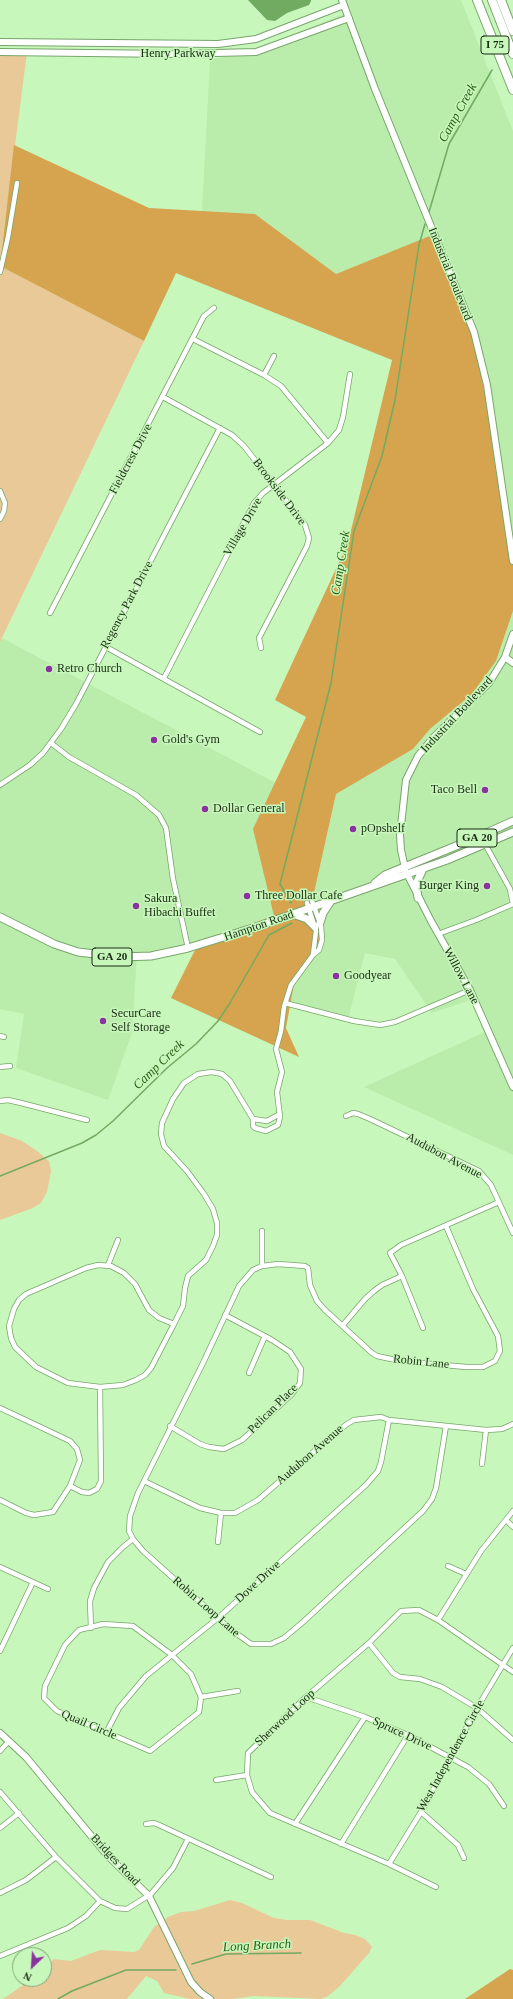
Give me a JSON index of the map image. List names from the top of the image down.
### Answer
{
  "streets": {
    "highway": ["I 75"],
    "main road": ["GA 20", "Hampton Road"],
    "street": [
      "Henry Parkway",
      "Industrial Boulevard",
      "Fieldcrest Drive",
      "Brookside Drive",
      "Village Drive",
      "Regency Park Drive",
      "Willow Lane",
      "Audubon Avenue",
      "Robin Lane",
      "Pelican Place",
      "Dove Drive",
      "Robin Loop Lane",
      "Sherwood Loop",
      "Quail Circle",
      "Spruce Drive",
      "West Independence Circle",
      "Bridges Road"
    ]
  },
  "crossings": [
    ["Henry Parkway", "Industrial Boulevard"],
    ["Industrial Boulevard", "Hampton Road"],
    ["Industrial Boulevard", "Willow Lane"],
    ["Fieldcrest Drive", "Brookside Drive"],
    ["Brookside Drive", "Village Drive"],
    ["Brookside Drive", "Regency Park Drive"],
    ["Hampton Road", "Willow Lane"],
    ["Audubon Avenue", "Dove Drive"],
    ["Audubon Avenue", "Robin Loop Lane"],
    ["Dove Drive", "Robin Loop Lane"],
    ["Dove Drive", "Quail Circle"],
    ["Sherwood Loop", "Spruce Drive"],
    ["Sherwood Loop", "West Independence Circle"],
    ["Spruce Drive", "West Independence Circle"]
  ],
  "water": ["Camp Creek", "Long Branch"],
  "places": [
    "Retro Church",
    "Gold's Gym",
    "Taco Bell",
    "Dollar General",
    "pOpshelf",
    "Burger King",
    "Three Dollar Cafe",
    "Sakura Hibachi Buffet",
    "Goodyear",
    "SecurCare Self Storage"
  ],
  "north": "bottom left"
}
